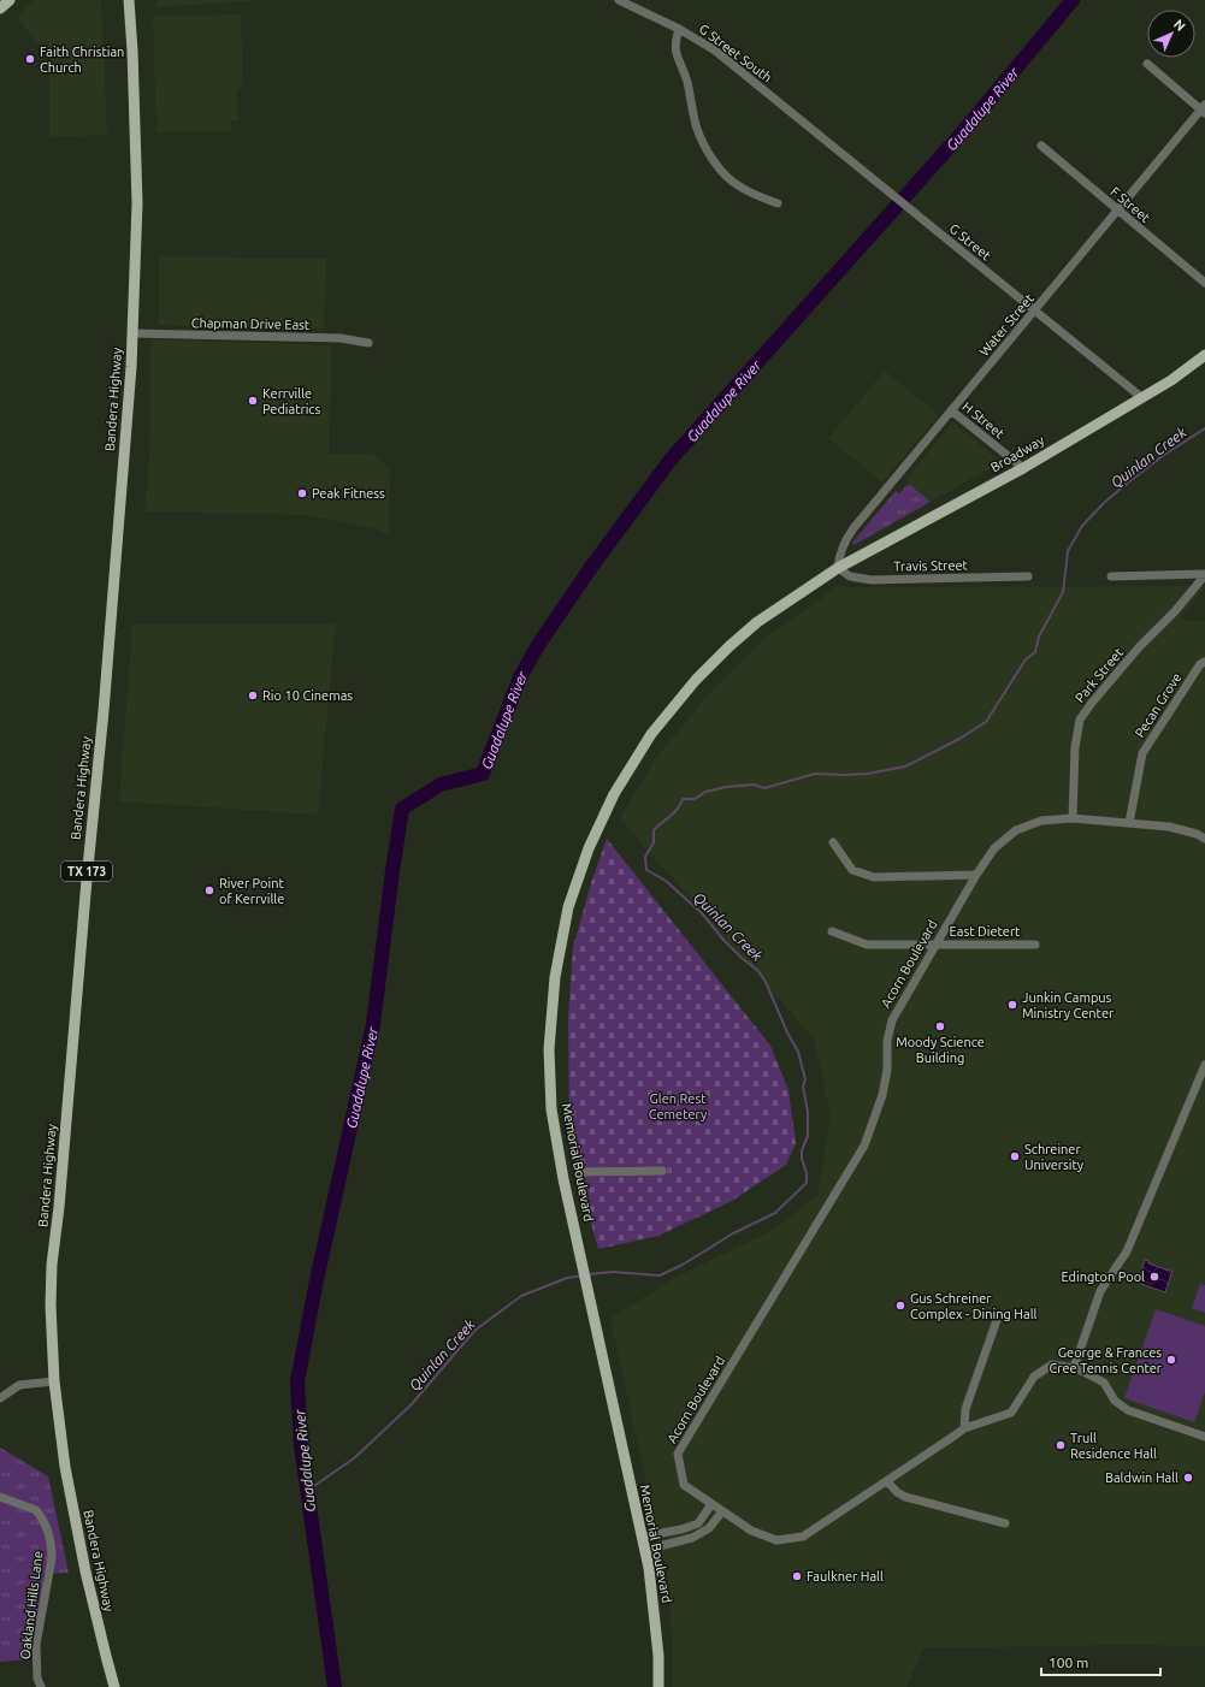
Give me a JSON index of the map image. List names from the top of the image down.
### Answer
{
  "streets": {
    "main road": [
      "Bandera Highway",
      "Broadway",
      "TX 173",
      "Memorial Boulevard"
    ],
    "street": [
      "G Street South",
      "F Street",
      "G Street",
      "Chapman Drive East",
      "Water Street",
      "H Street",
      "Travis Street",
      "Park Street",
      "Pecan Grove",
      "East Dietert",
      "Acorn Boulevard",
      "Oakland Hills Lane"
    ]
  },
  "crossings": [
    ["G Street South", "G Street"],
    ["F Street", "Water Street"],
    ["G Street", "Water Street"],
    ["G Street", "Broadway"],
    ["Chapman Drive East", "Bandera Highway"],
    ["Water Street", "H Street"],
    ["Water Street", "Broadway"],
    ["Water Street", "Travis Street"],
    ["Water Street", "Memorial Boulevard"],
    ["H Street", "Broadway"],
    ["Broadway", "Travis Street"],
    ["Broadway", "Memorial Boulevard"],
    ["Travis Street", "Memorial Boulevard"],
    ["Park Street", "Acorn Boulevard"],
    ["Pecan Grove", "Acorn Boulevard"],
    ["East Dietert", "Acorn Boulevard"]
  ],
  "water": ["Guadalupe River", "Quinlan Creek"],
  "parks": ["Glen Rest Cemetery"],
  "places": [
    "Faith Christian Church",
    "Kerrville Pediatrics",
    "Peak Fitness",
    "Rio 10 Cinemas",
    "River Point of Kerrville",
    "Junkin Campus Ministry Center",
    "Moody Science Building",
    "Schreiner University",
    "Edington Pool",
    "Gus Schreiner Complex - Dining Hall",
    "George & Frances Cree Tennis Center",
    "Trull Residence Hall",
    "Baldwin Hall",
    "Faulkner Hall"
  ],
  "scale_bar": "100 m",
  "north": "top right"
}
